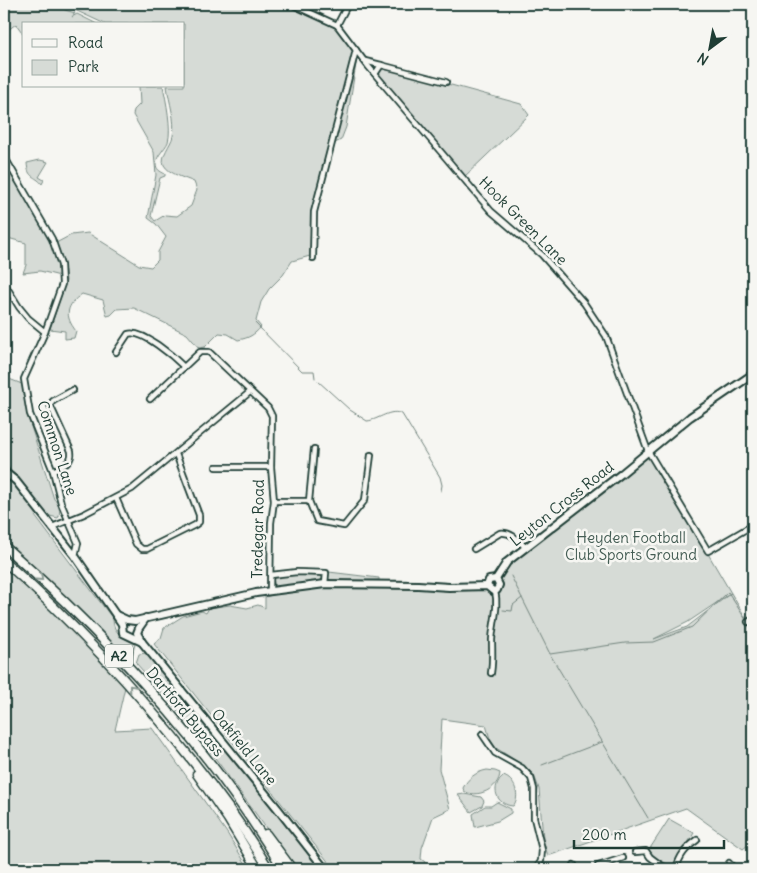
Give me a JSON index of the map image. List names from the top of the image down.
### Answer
{
  "streets": {
    "highway": ["A2", "Dartford Bypass"],
    "street": [
      "Hook Green Lane",
      "Common Lane",
      "Leyton Cross Road",
      "Tredegar Road",
      "Oakfield Lane"
    ]
  },
  "crossings": [
    ["Hook Green Lane", "Leyton Cross Road"]
  ],
  "parks": ["Heyden Football Club Sports Ground"],
  "legend": ["Road", "Park"],
  "scale_bar": "200 m",
  "north": "bottom left"
}
